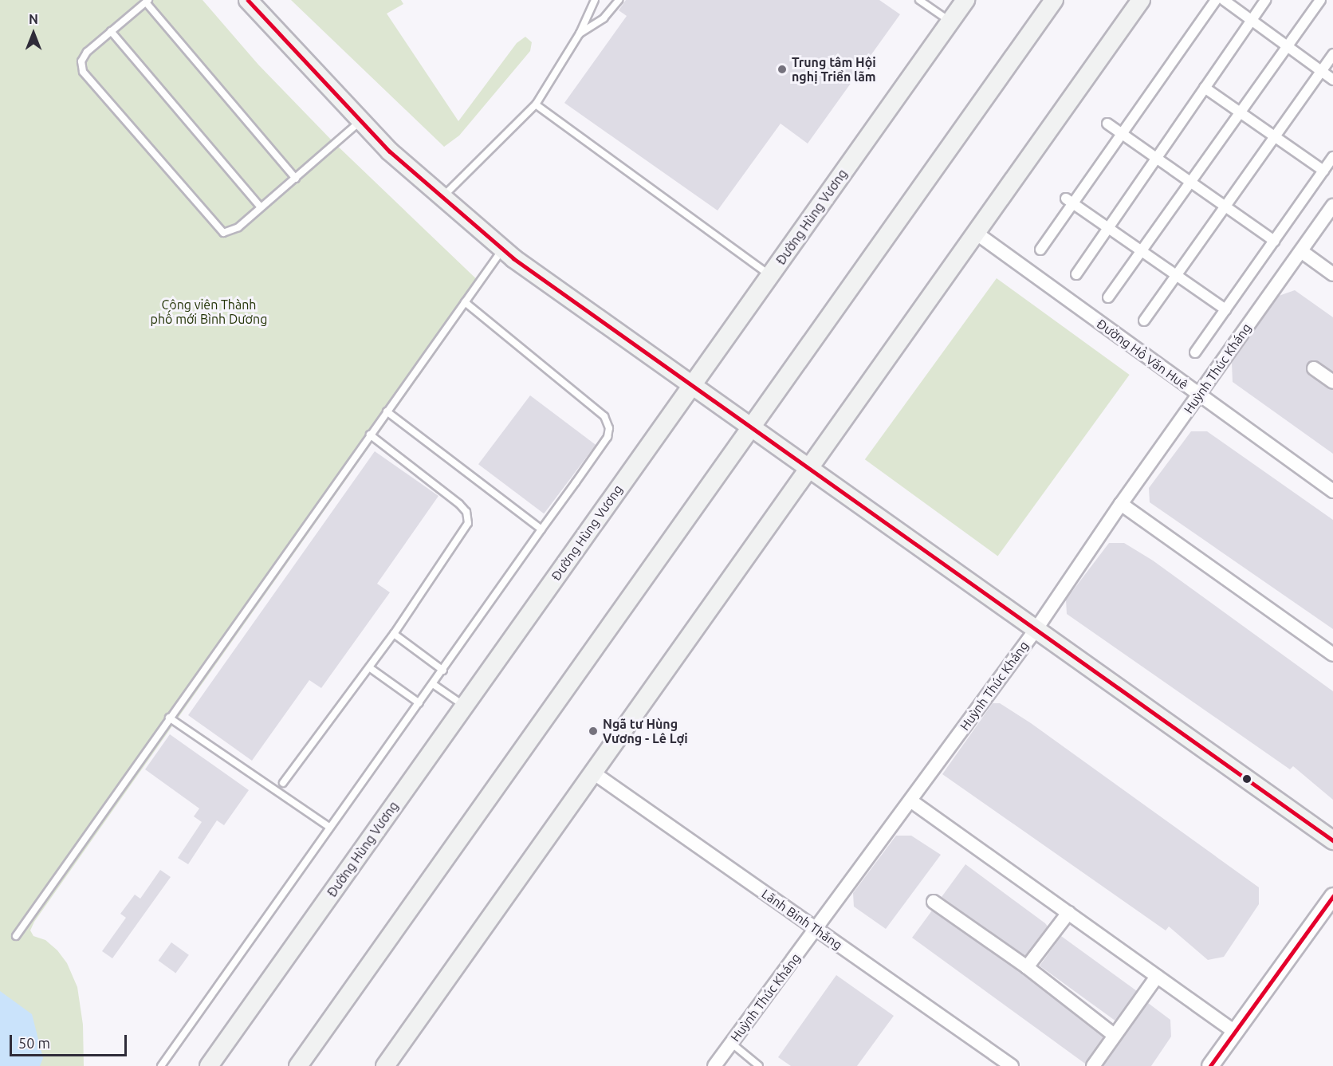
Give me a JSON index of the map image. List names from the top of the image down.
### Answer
{
  "streets": {
    "main road": ["Đường Hùng Vương"],
    "street": ["Đường Hồ Văn Huê", "Huỳnh Thúc Kháng", "Lãnh Binh Thăng"]
  },
  "crossings": [
    ["Đường Hồ Văn Huê", "Huỳnh Thúc Kháng"],
    ["Huỳnh Thúc Kháng", "Lãnh Binh Thăng"]
  ],
  "parks": ["Công viên Thành phố mới Bình Dương"],
  "places": ["Trung tâm Hội nghị Triển lãm", "Ngã tư Hùng Vương - Lê Lợi"],
  "scale_bar": "50 m",
  "north": "top"
}
